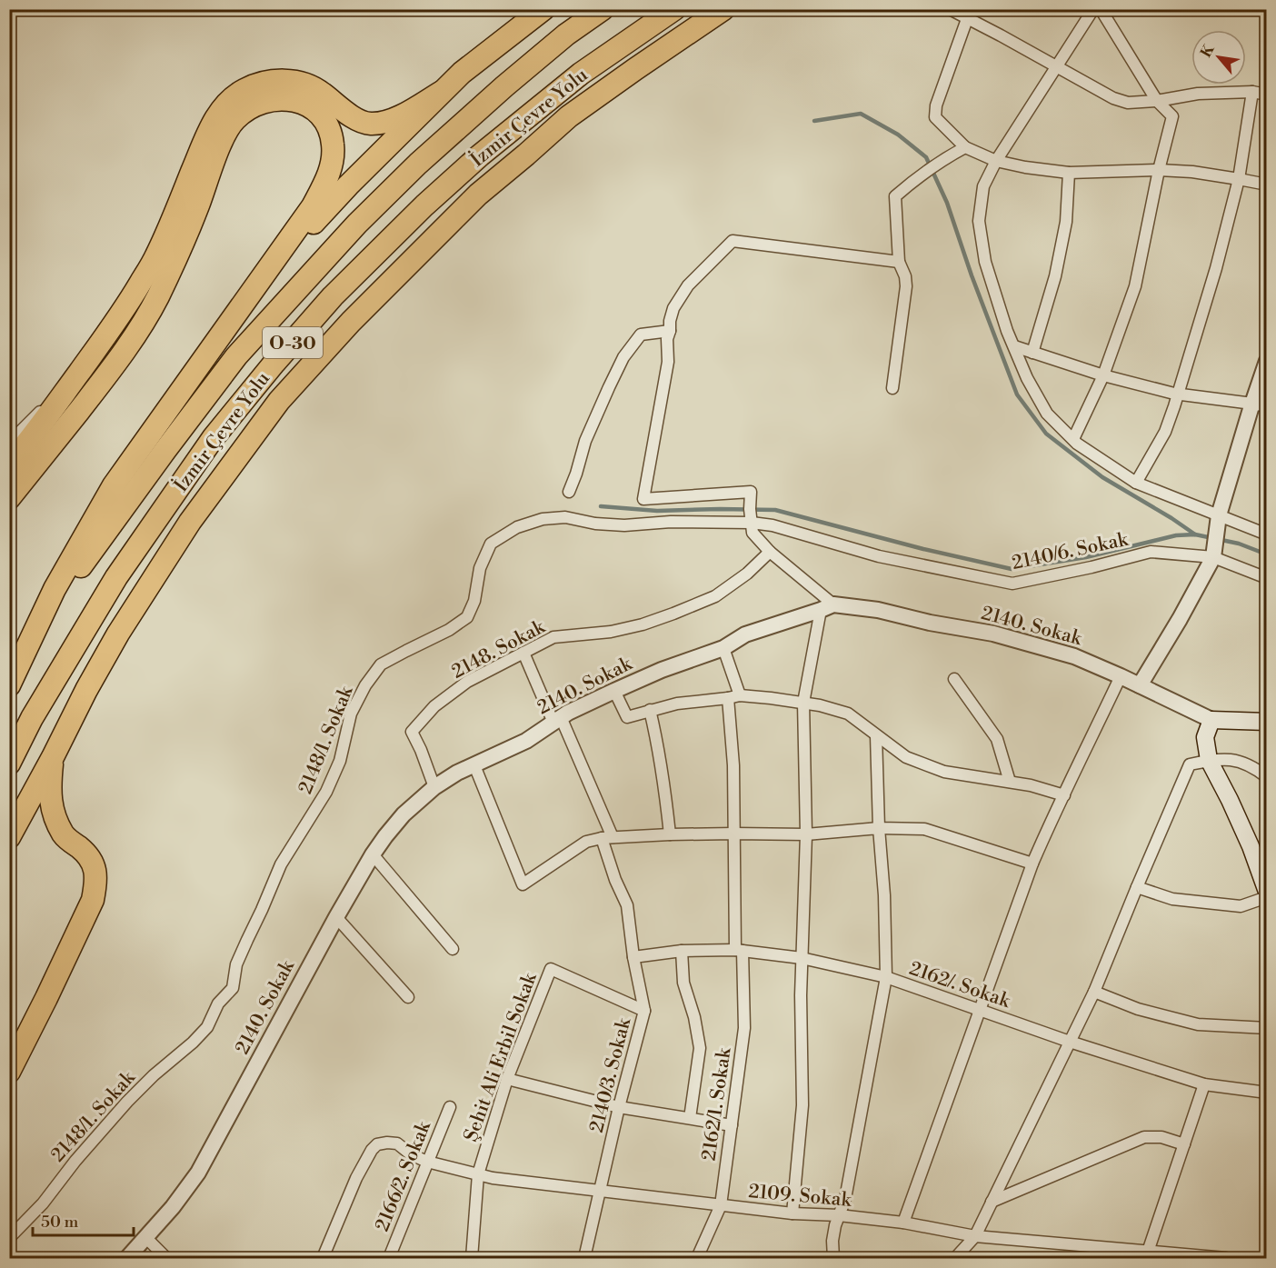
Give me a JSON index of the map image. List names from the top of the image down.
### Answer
{
  "streets": {
    "highway": ["İzmir Çevre Yolu", "O-30"],
    "main road": ["2140. Sokak"],
    "street": [
      "2140/6. Sokak",
      "2148. Sokak",
      "2148/1. Sokak",
      "2162/. Sokak",
      "Şehit Ali Erbil Sokak",
      "2140/3. Sokak",
      "2162/1. Sokak",
      "2166/2. Sokak",
      "2109. Sokak"
    ]
  },
  "crossings": [
    ["2140/6. Sokak", "2148/1. Sokak"],
    ["2140. Sokak", "2148. Sokak"],
    ["2140. Sokak", "2140/3. Sokak"],
    ["2148. Sokak", "2140/3. Sokak"],
    ["2162/. Sokak", "2140/3. Sokak"],
    ["2162/. Sokak", "2162/1. Sokak"],
    ["Şehit Ali Erbil Sokak", "2140/3. Sokak"],
    ["Şehit Ali Erbil Sokak", "2109. Sokak"],
    ["2140/3. Sokak", "2109. Sokak"],
    ["2162/1. Sokak", "2109. Sokak"],
    ["2166/2. Sokak", "2109. Sokak"]
  ],
  "scale_bar": "50 m",
  "north": "top left"
}
